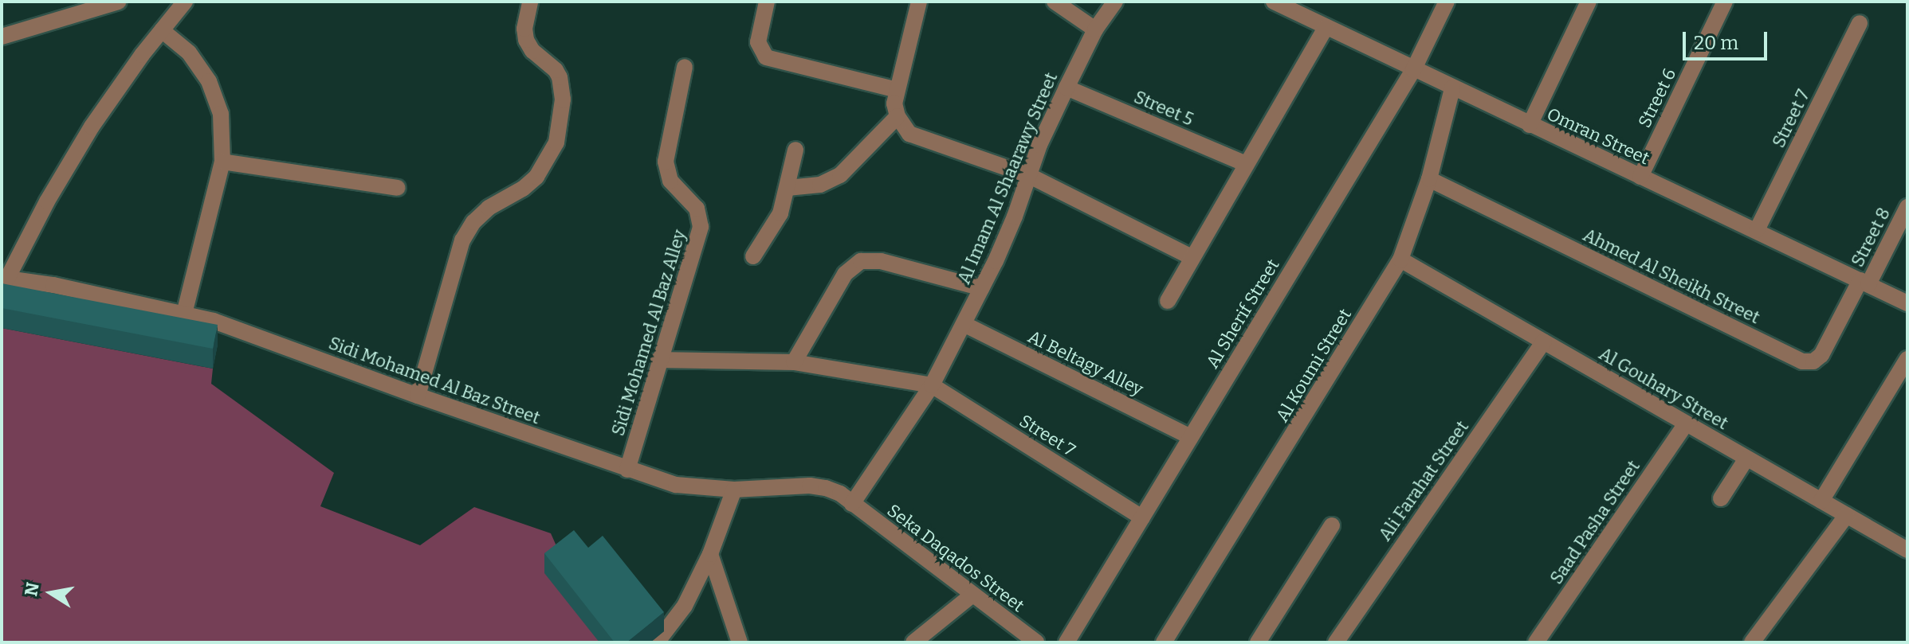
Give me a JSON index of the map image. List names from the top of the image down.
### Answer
{
  "streets": {
    "street": [
      "Street 6",
      "Street 5",
      "Street 7",
      "Omran Street",
      "Al Imam Al Shaarawy Street",
      "Street 8",
      "Ahmed Al Sheikh Street",
      "Al Sherif Street",
      "Sidi Mohamed Al Baz Alley",
      "Al Beltagy Alley",
      "Al Koumi Street",
      "Sidi Mohamed Al Baz Street",
      "Al Gouhary Street",
      "Ali Farahat Street",
      "Saad Pasha Street",
      "Seka Daqados Street"
    ]
  },
  "crossings": [
    ["Street 6", "Omran Street"],
    ["Street 5", "Al Imam Al Shaarawy Street"],
    ["Street 7", "Omran Street"],
    ["Street 7", "Al Imam Al Shaarawy Street"],
    ["Street 7", "Al Sherif Street"],
    ["Omran Street", "Street 8"],
    ["Omran Street", "Ahmed Al Sheikh Street"],
    ["Omran Street", "Al Sherif Street"],
    ["Omran Street", "Al Koumi Street"],
    ["Al Imam Al Shaarawy Street", "Al Beltagy Alley"],
    ["Al Imam Al Shaarawy Street", "Sidi Mohamed Al Baz Street"],
    ["Al Imam Al Shaarawy Street", "Seka Daqados Street"],
    ["Street 8", "Ahmed Al Sheikh Street"],
    ["Ahmed Al Sheikh Street", "Al Koumi Street"],
    ["Al Sherif Street", "Al Beltagy Alley"],
    ["Sidi Mohamed Al Baz Alley", "Sidi Mohamed Al Baz Street"],
    ["Al Koumi Street", "Al Gouhary Street"],
    ["Sidi Mohamed Al Baz Street", "Seka Daqados Street"],
    ["Al Gouhary Street", "Ali Farahat Street"],
    ["Al Gouhary Street", "Saad Pasha Street"]
  ],
  "scale_bar": "20 m",
  "north": "left"
}
